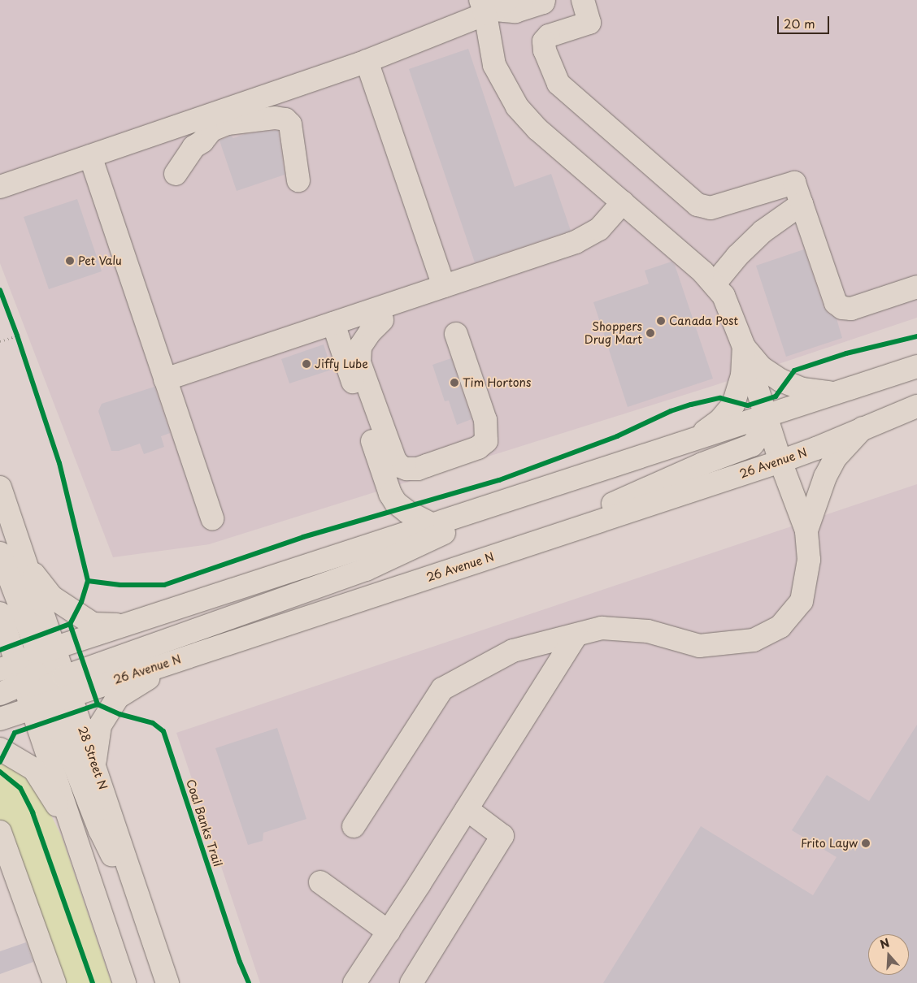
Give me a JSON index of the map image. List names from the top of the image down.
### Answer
{
  "streets": {
    "main road": ["26 Avenue N", "28 Street N"],
    "cycle path": ["Coal Banks Trail"]
  },
  "crossings": [
    ["26 Avenue N", "28 Street N"]
  ],
  "places": [
    "Pet Valu",
    "Canada Post",
    "Shoppers Drug Mart",
    "Jiffy Lube",
    "Tim Hortons",
    "Frito Layw"
  ],
  "scale_bar": "20 m",
  "north": "top"
}
